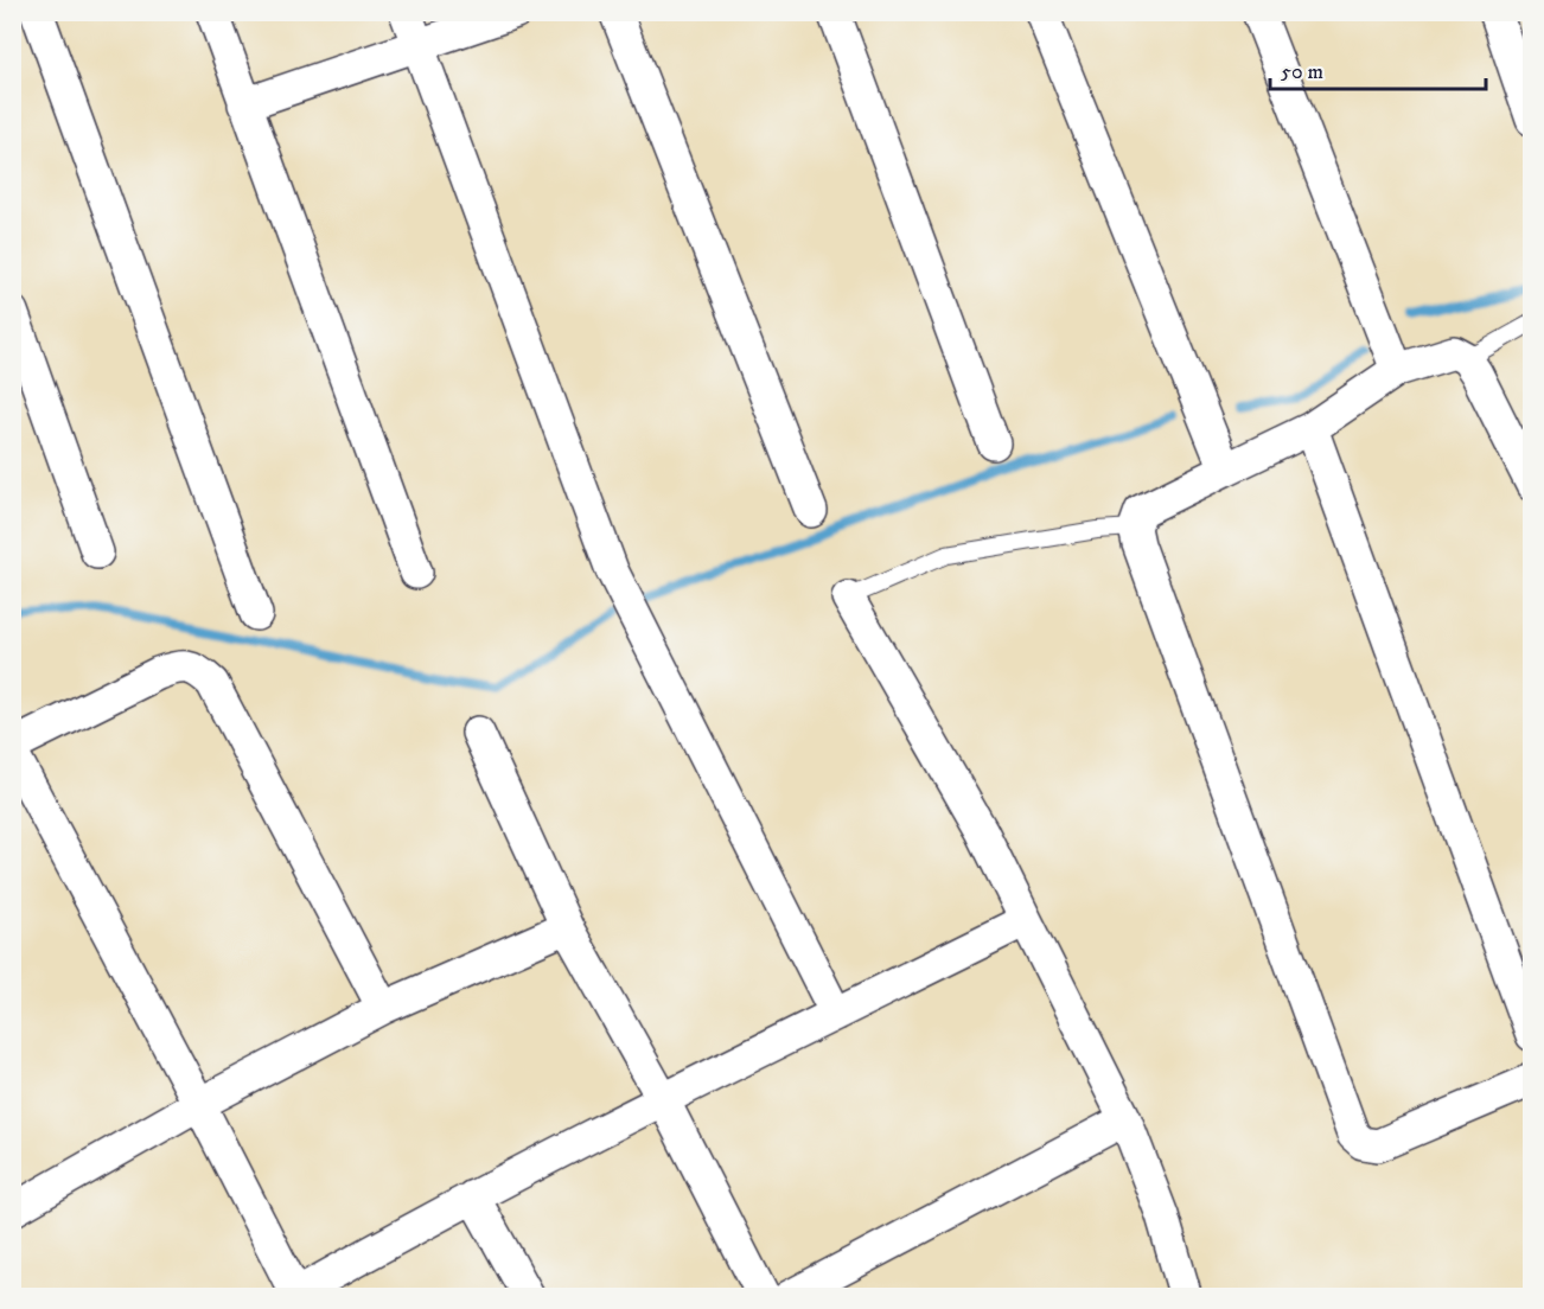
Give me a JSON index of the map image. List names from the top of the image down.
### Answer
{
  "scale_bar": "50 m"
}
